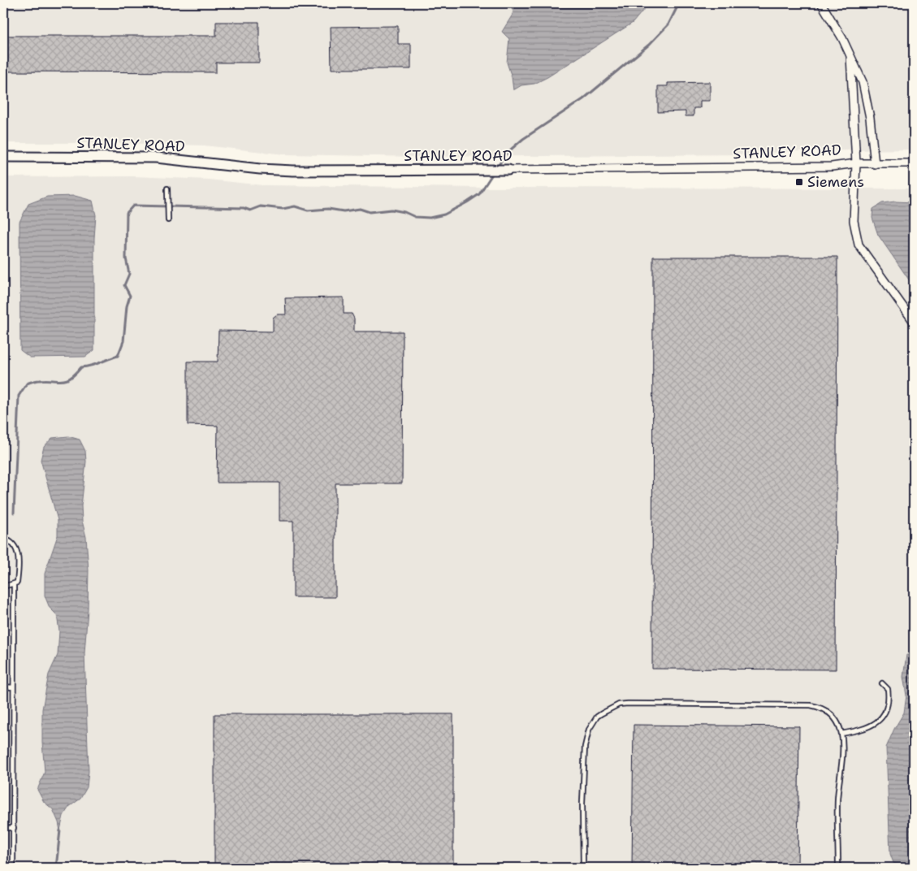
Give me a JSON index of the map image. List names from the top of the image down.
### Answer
{
  "streets": {
    "street": ["STANLEY ROAD"]
  },
  "places": {
    "transit": ["Siemens"]
  }
}
